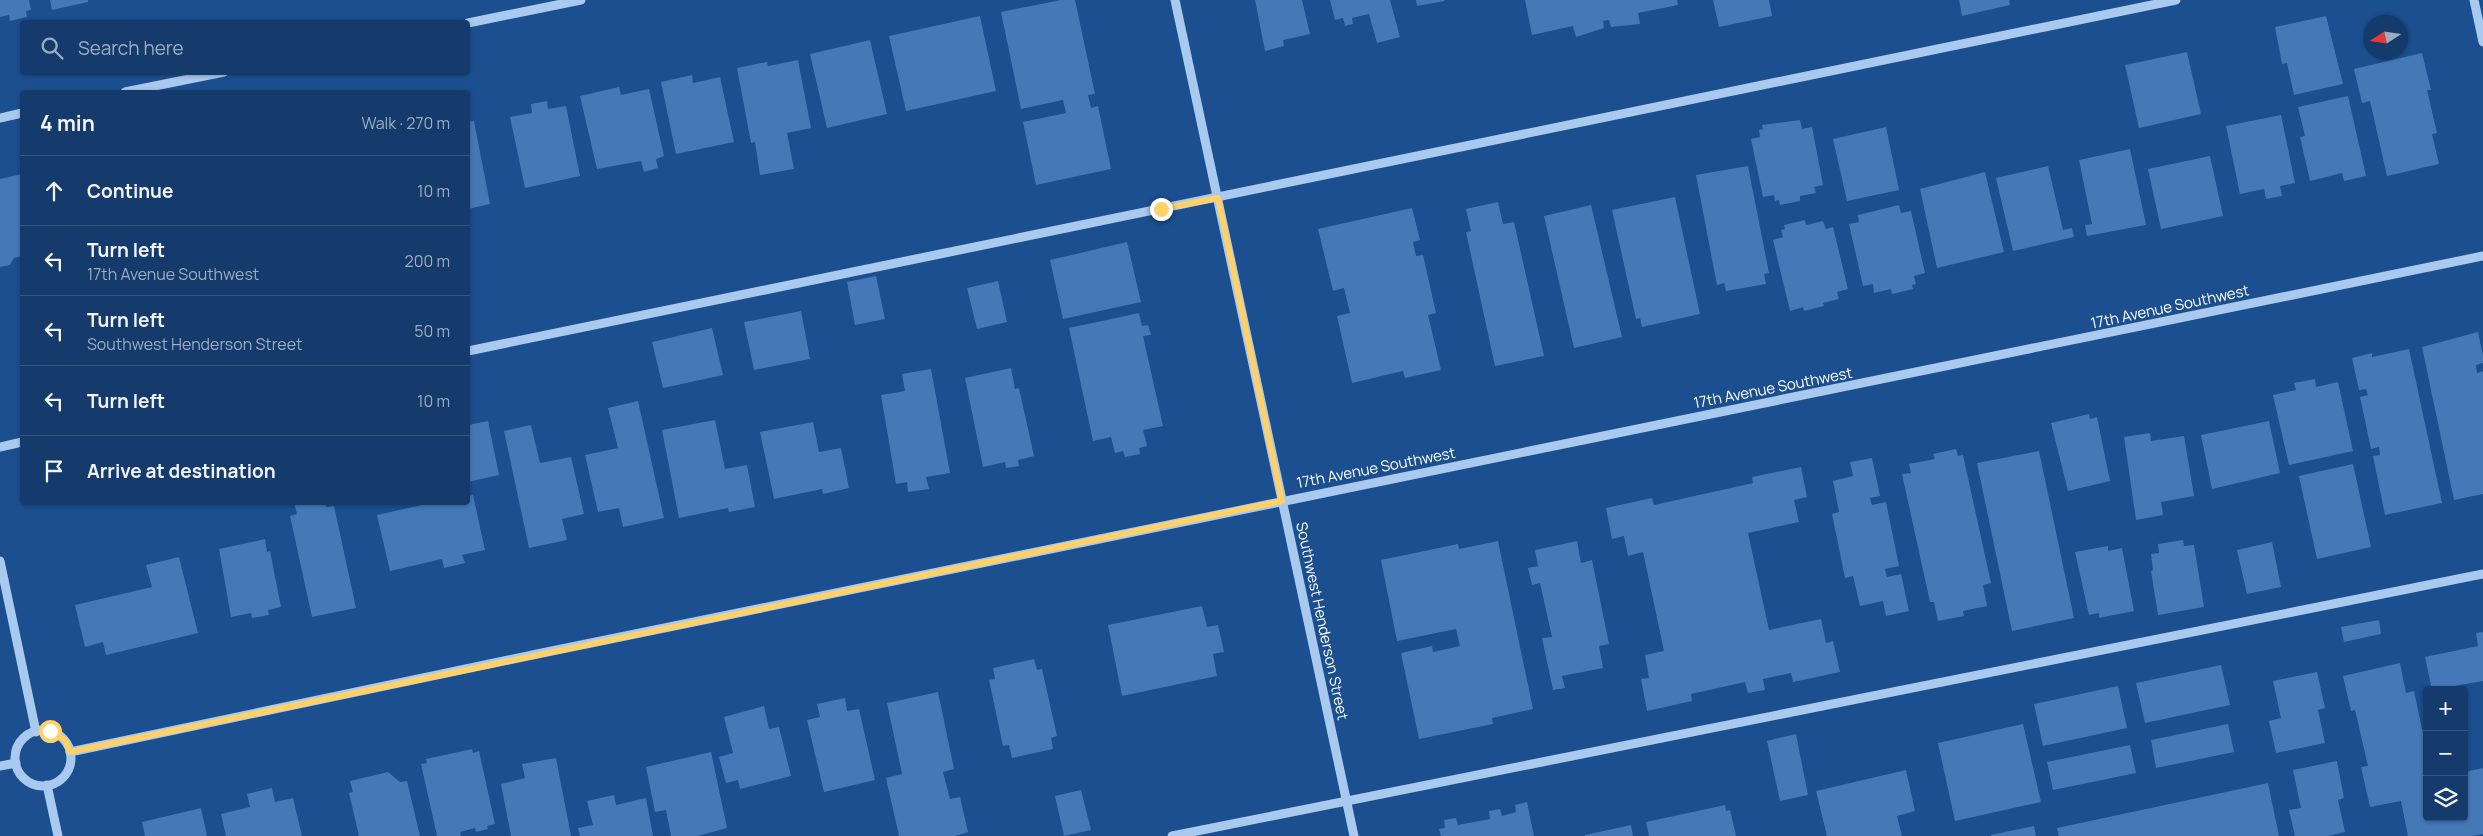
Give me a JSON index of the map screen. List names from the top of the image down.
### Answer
{
  "streets": {
    "street": ["17th Avenue Southwest", "Southwest Henderson Street"]
  },
  "crossings": [
    ["17th Avenue Southwest", "Southwest Henderson Street"]
  ],
  "north": "left",
  "page": {
    "search": "Search here",
    "heading": ["4 min", "Walk · 270 m"],
    "list": [
      ["Continue", "10 m"],
      ["Turn left", "17th Avenue Southwest", "200 m"],
      ["Turn left", "Southwest Henderson Street", "50 m"],
      ["Turn left", "10 m"],
      "Arrive at destination"
    ],
    "map_buttons": ["+", "−"]
  }
}
